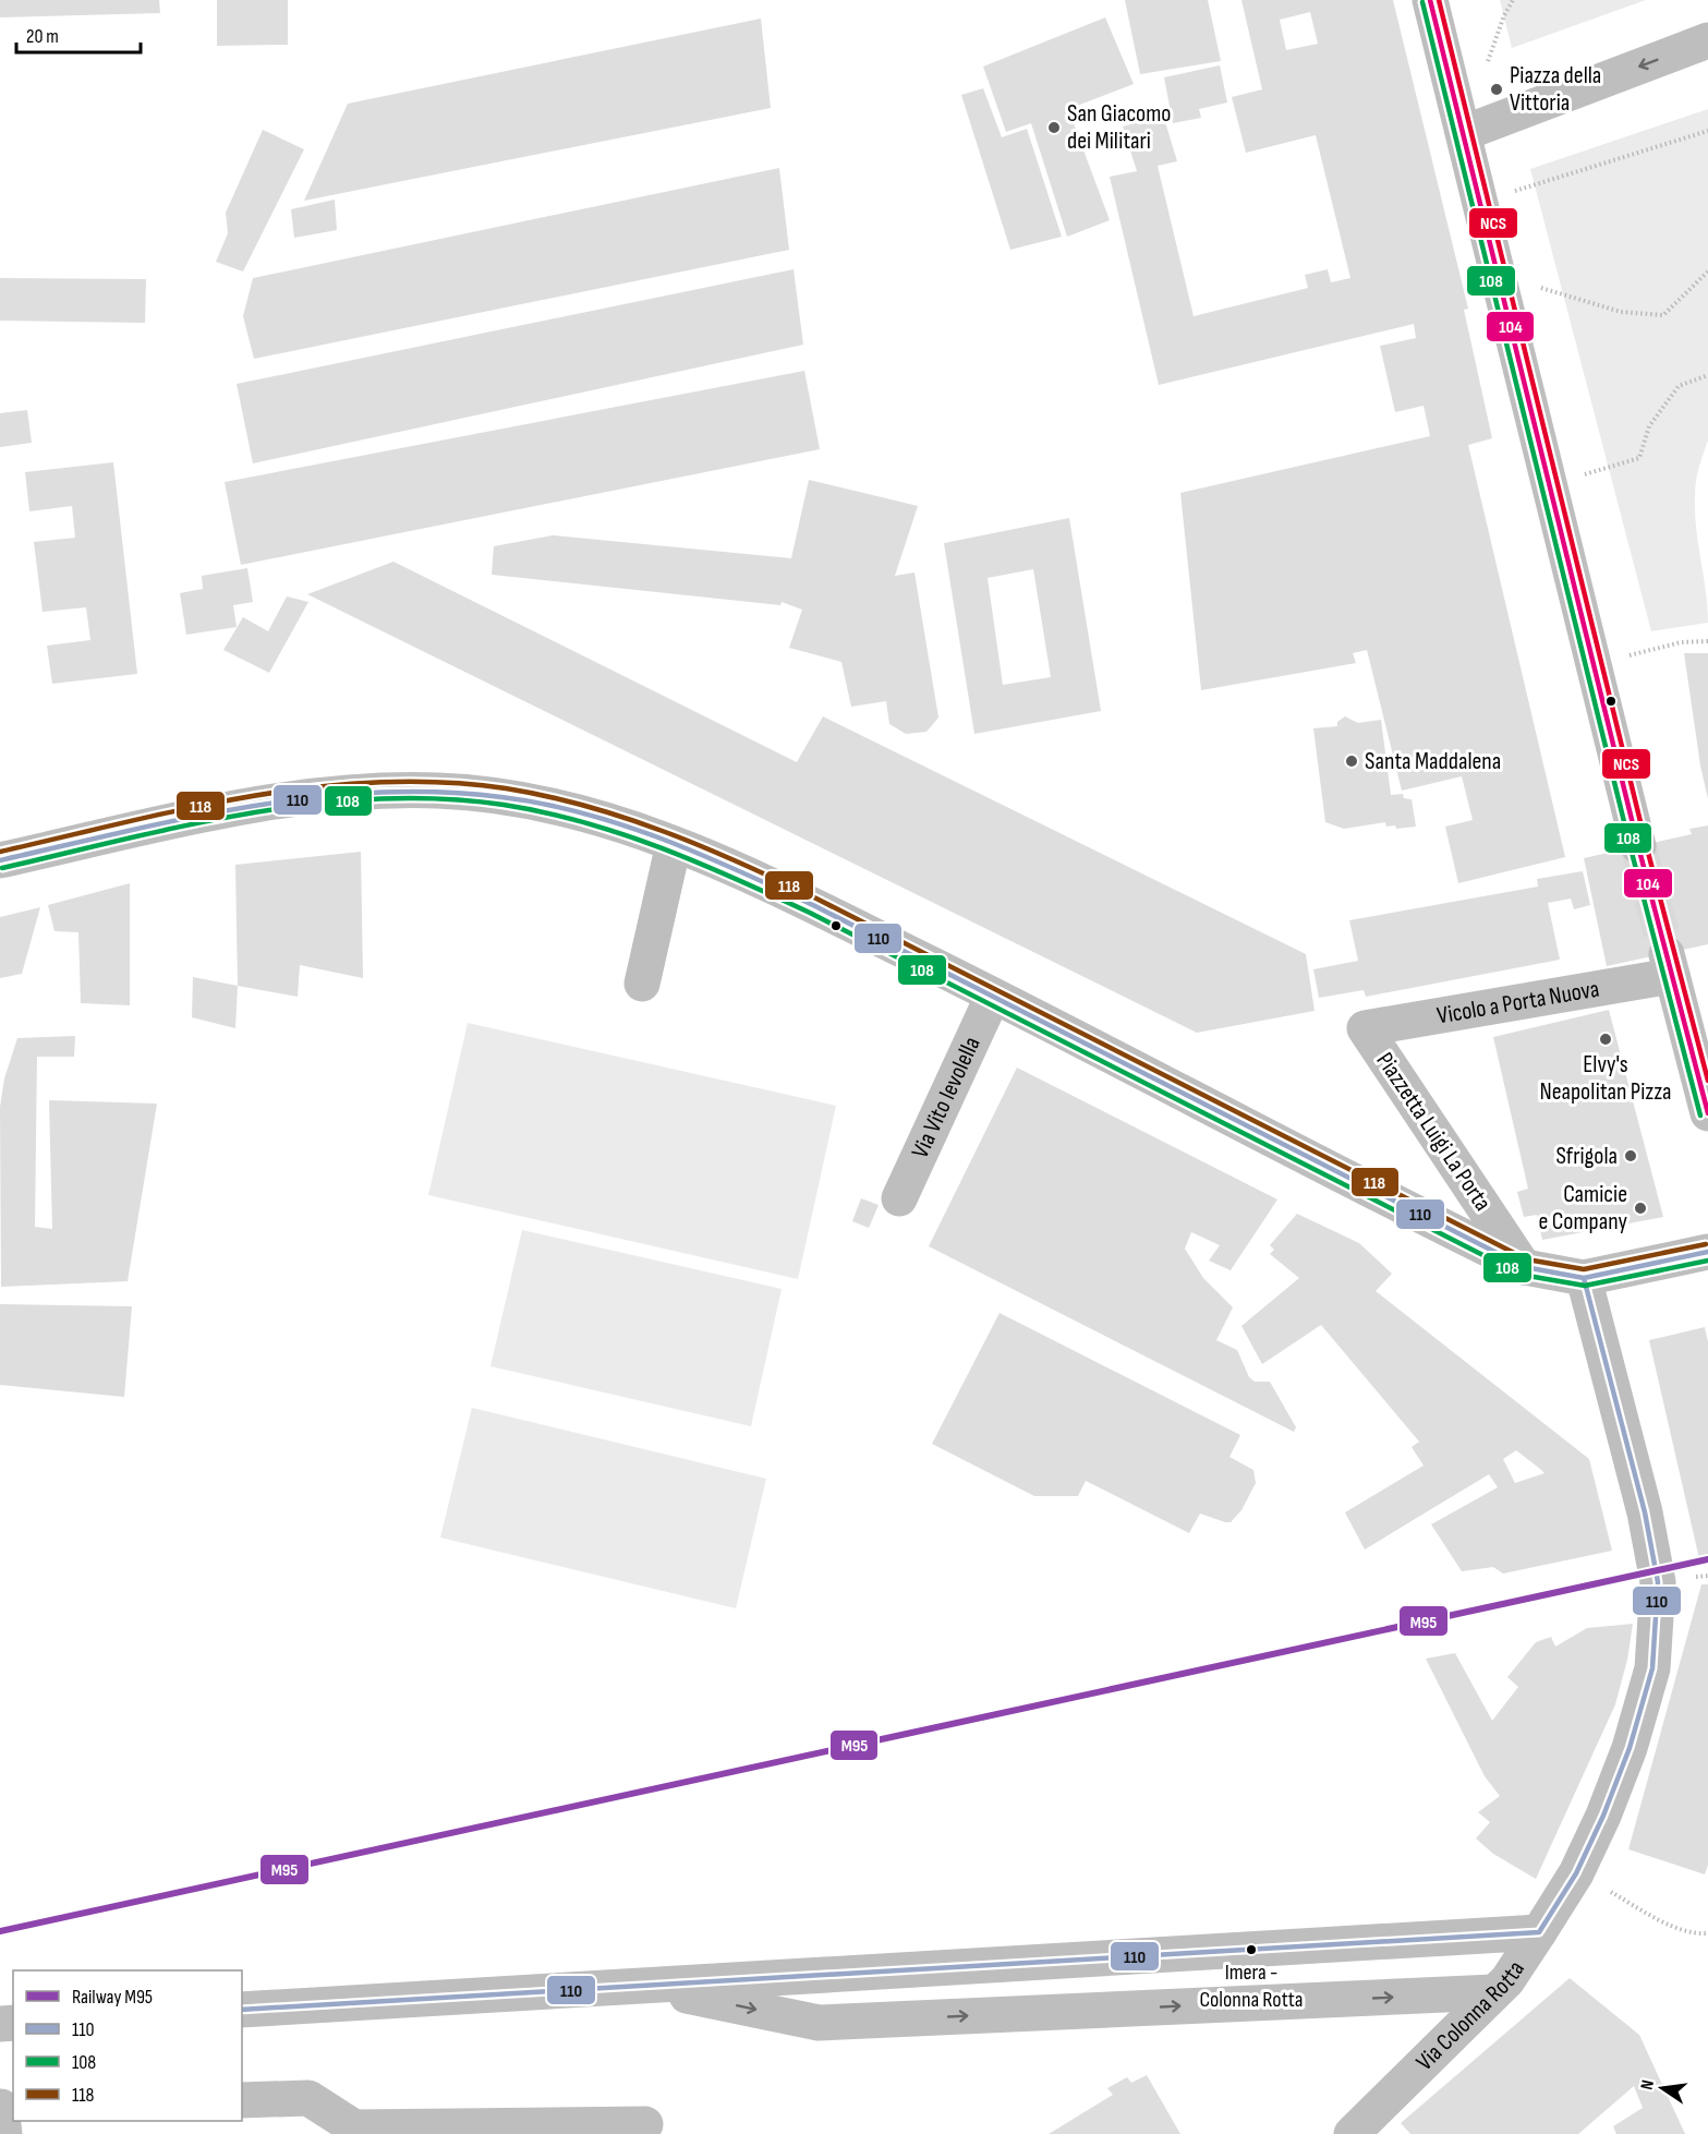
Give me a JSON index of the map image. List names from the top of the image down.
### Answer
{
  "streets": {
    "street": [
      "Vicolo a Porta Nuova",
      "Via Vito Ievolella",
      "Piazzetta Luigi La Porta",
      "Via Colonna Rotta"
    ]
  },
  "crossings": [
    ["Vicolo a Porta Nuova", "Piazzetta Luigi La Porta"]
  ],
  "places": [
    "Piazza della Vittoria",
    "San Giacomo dei Militari",
    "Santa Maddalena",
    "Elvy's Neapolitan Pizza",
    "Sfrigola",
    "Camicie e Company",
    "Imera - Colonna Rotta"
  ],
  "lines": [
    "transit line 104",
    "transit line NCS",
    "transit line 108",
    "transit line 118",
    "transit line 110",
    "rail line M95"
  ],
  "legend": [
    "Railway M95",
    "110",
    "108",
    "118"
  ],
  "scale_bar": "20 m",
  "north": "left"
}
